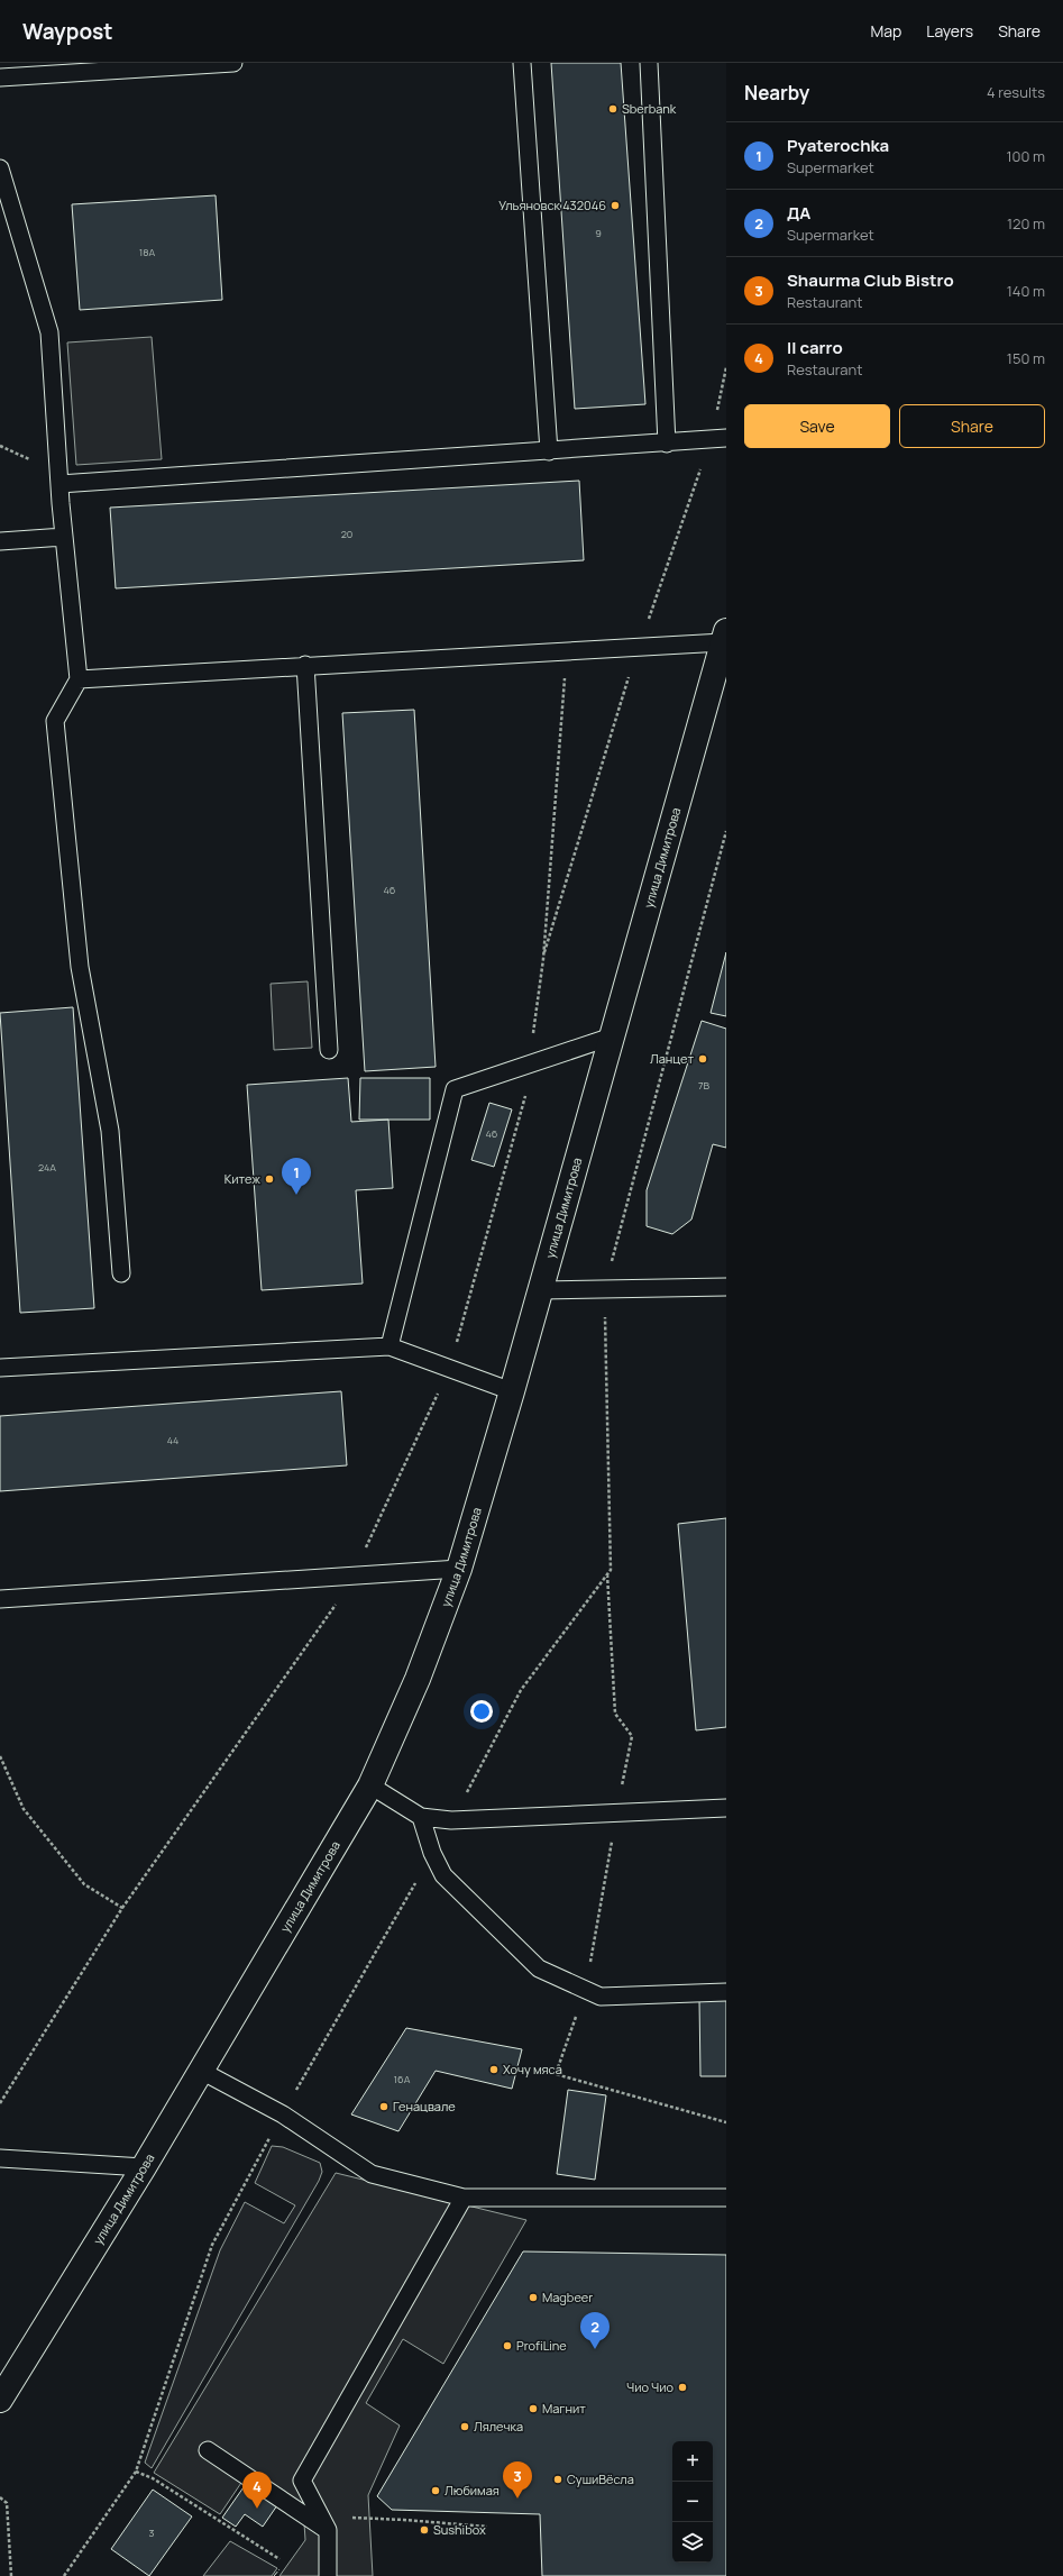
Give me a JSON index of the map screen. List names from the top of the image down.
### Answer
{
  "streets": {
    "main road": ["улица Димитрова"]
  },
  "places": [
    "Sberbank",
    "Ульяновск 432046",
    "Ланцет",
    "Китеж",
    "Хочу мяса",
    "Генацвале",
    "Magbeer",
    "ProfiLine",
    "Чио Чио",
    "Магнит",
    "Лялечка",
    "СушиВёсла",
    "Любимая",
    "Sushibox"
  ],
  "house_numbers": [
    "9",
    "18А",
    "20",
    "46",
    "7В",
    "46",
    "24А",
    "44",
    "16А",
    "3"
  ],
  "page": {
    "header": "Waypost",
    "nav": ["Map", "Layers", "Share"],
    "heading": ["Nearby", "4 results"],
    "list": [
      {
        "mark": "1",
        "name": "Pyaterochka",
        "note": "Supermarket",
        "value": "100 m"
      },
      {
        "mark": "2",
        "name": "ДА",
        "note": "Supermarket",
        "value": "120 m"
      },
      {
        "mark": "3",
        "name": "Shaurma Club Bistro",
        "note": "Restaurant",
        "value": "140 m"
      },
      {
        "mark": "4",
        "name": "Il carro",
        "note": "Restaurant",
        "value": "150 m"
      }
    ],
    "buttons": ["Save", "Share"],
    "pins": [
      "1",
      "2",
      "3",
      "4"
    ],
    "map_buttons": ["+", "−"]
  }
}
